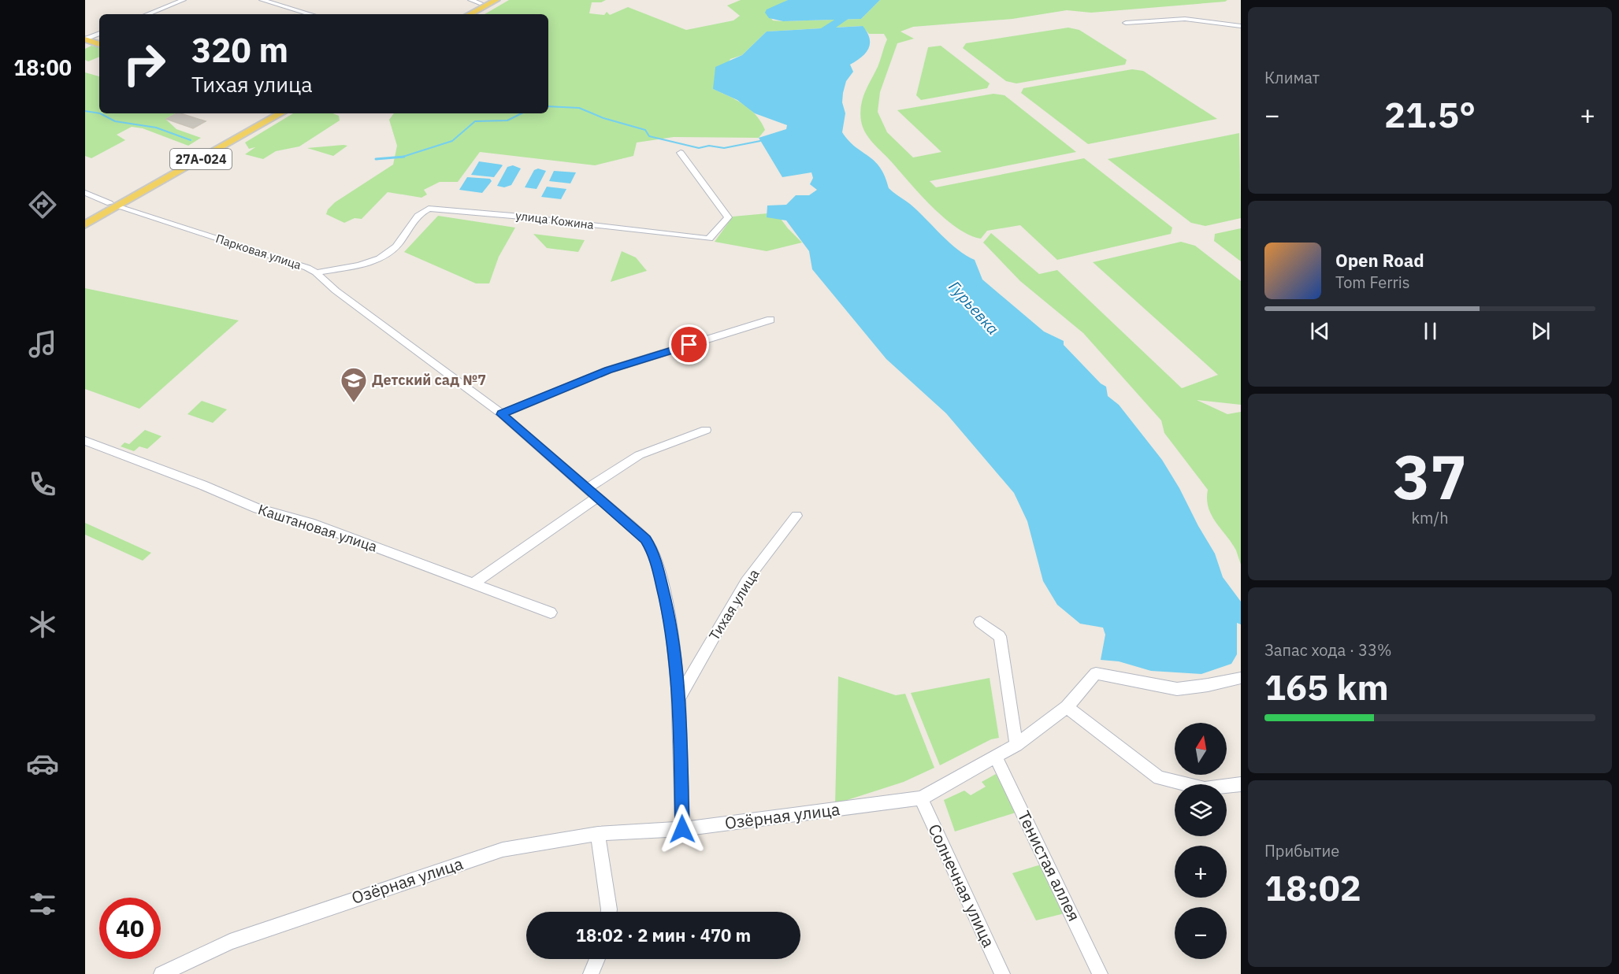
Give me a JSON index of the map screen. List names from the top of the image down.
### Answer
{
  "streets": {
    "main road": ["27А-024"],
    "street": [
      "улица Кожина",
      "Парковая улица",
      "Каштановая улица",
      "Тихая улица",
      "Озёрная улица",
      "Тенистая аллея",
      "Солнечная улица"
    ]
  },
  "crossings": [
    ["27А-024", "Парковая улица"],
    ["улица Кожина", "Парковая улица"],
    ["Парковая улица", "Тихая улица"],
    ["Парковая улица", "Озёрная улица"],
    ["Озёрная улица", "Тенистая аллея"],
    ["Озёрная улица", "Солнечная улица"]
  ],
  "water": ["Гурьевка"],
  "places": {
    "school or university": ["Детский сад №7"]
  },
  "north": "top",
  "page": {
    "tabs": "18:00",
    "tile": [
      "Климат",
      ["37", "km/h"],
      ["Запас хода · 33%", "165 km"],
      ["Прибытие", "18:02"]
    ],
    "turn": ["320 m", "Тихая улица"],
    "heat": ["−", "21.5°", "+"],
    "song": ["Open Road", "Tom Ferris"],
    "map_buttons": ["+", "−"],
    "limit": "40",
    "trip": "18:02 · 2 мин · 470 m"
  }
}
